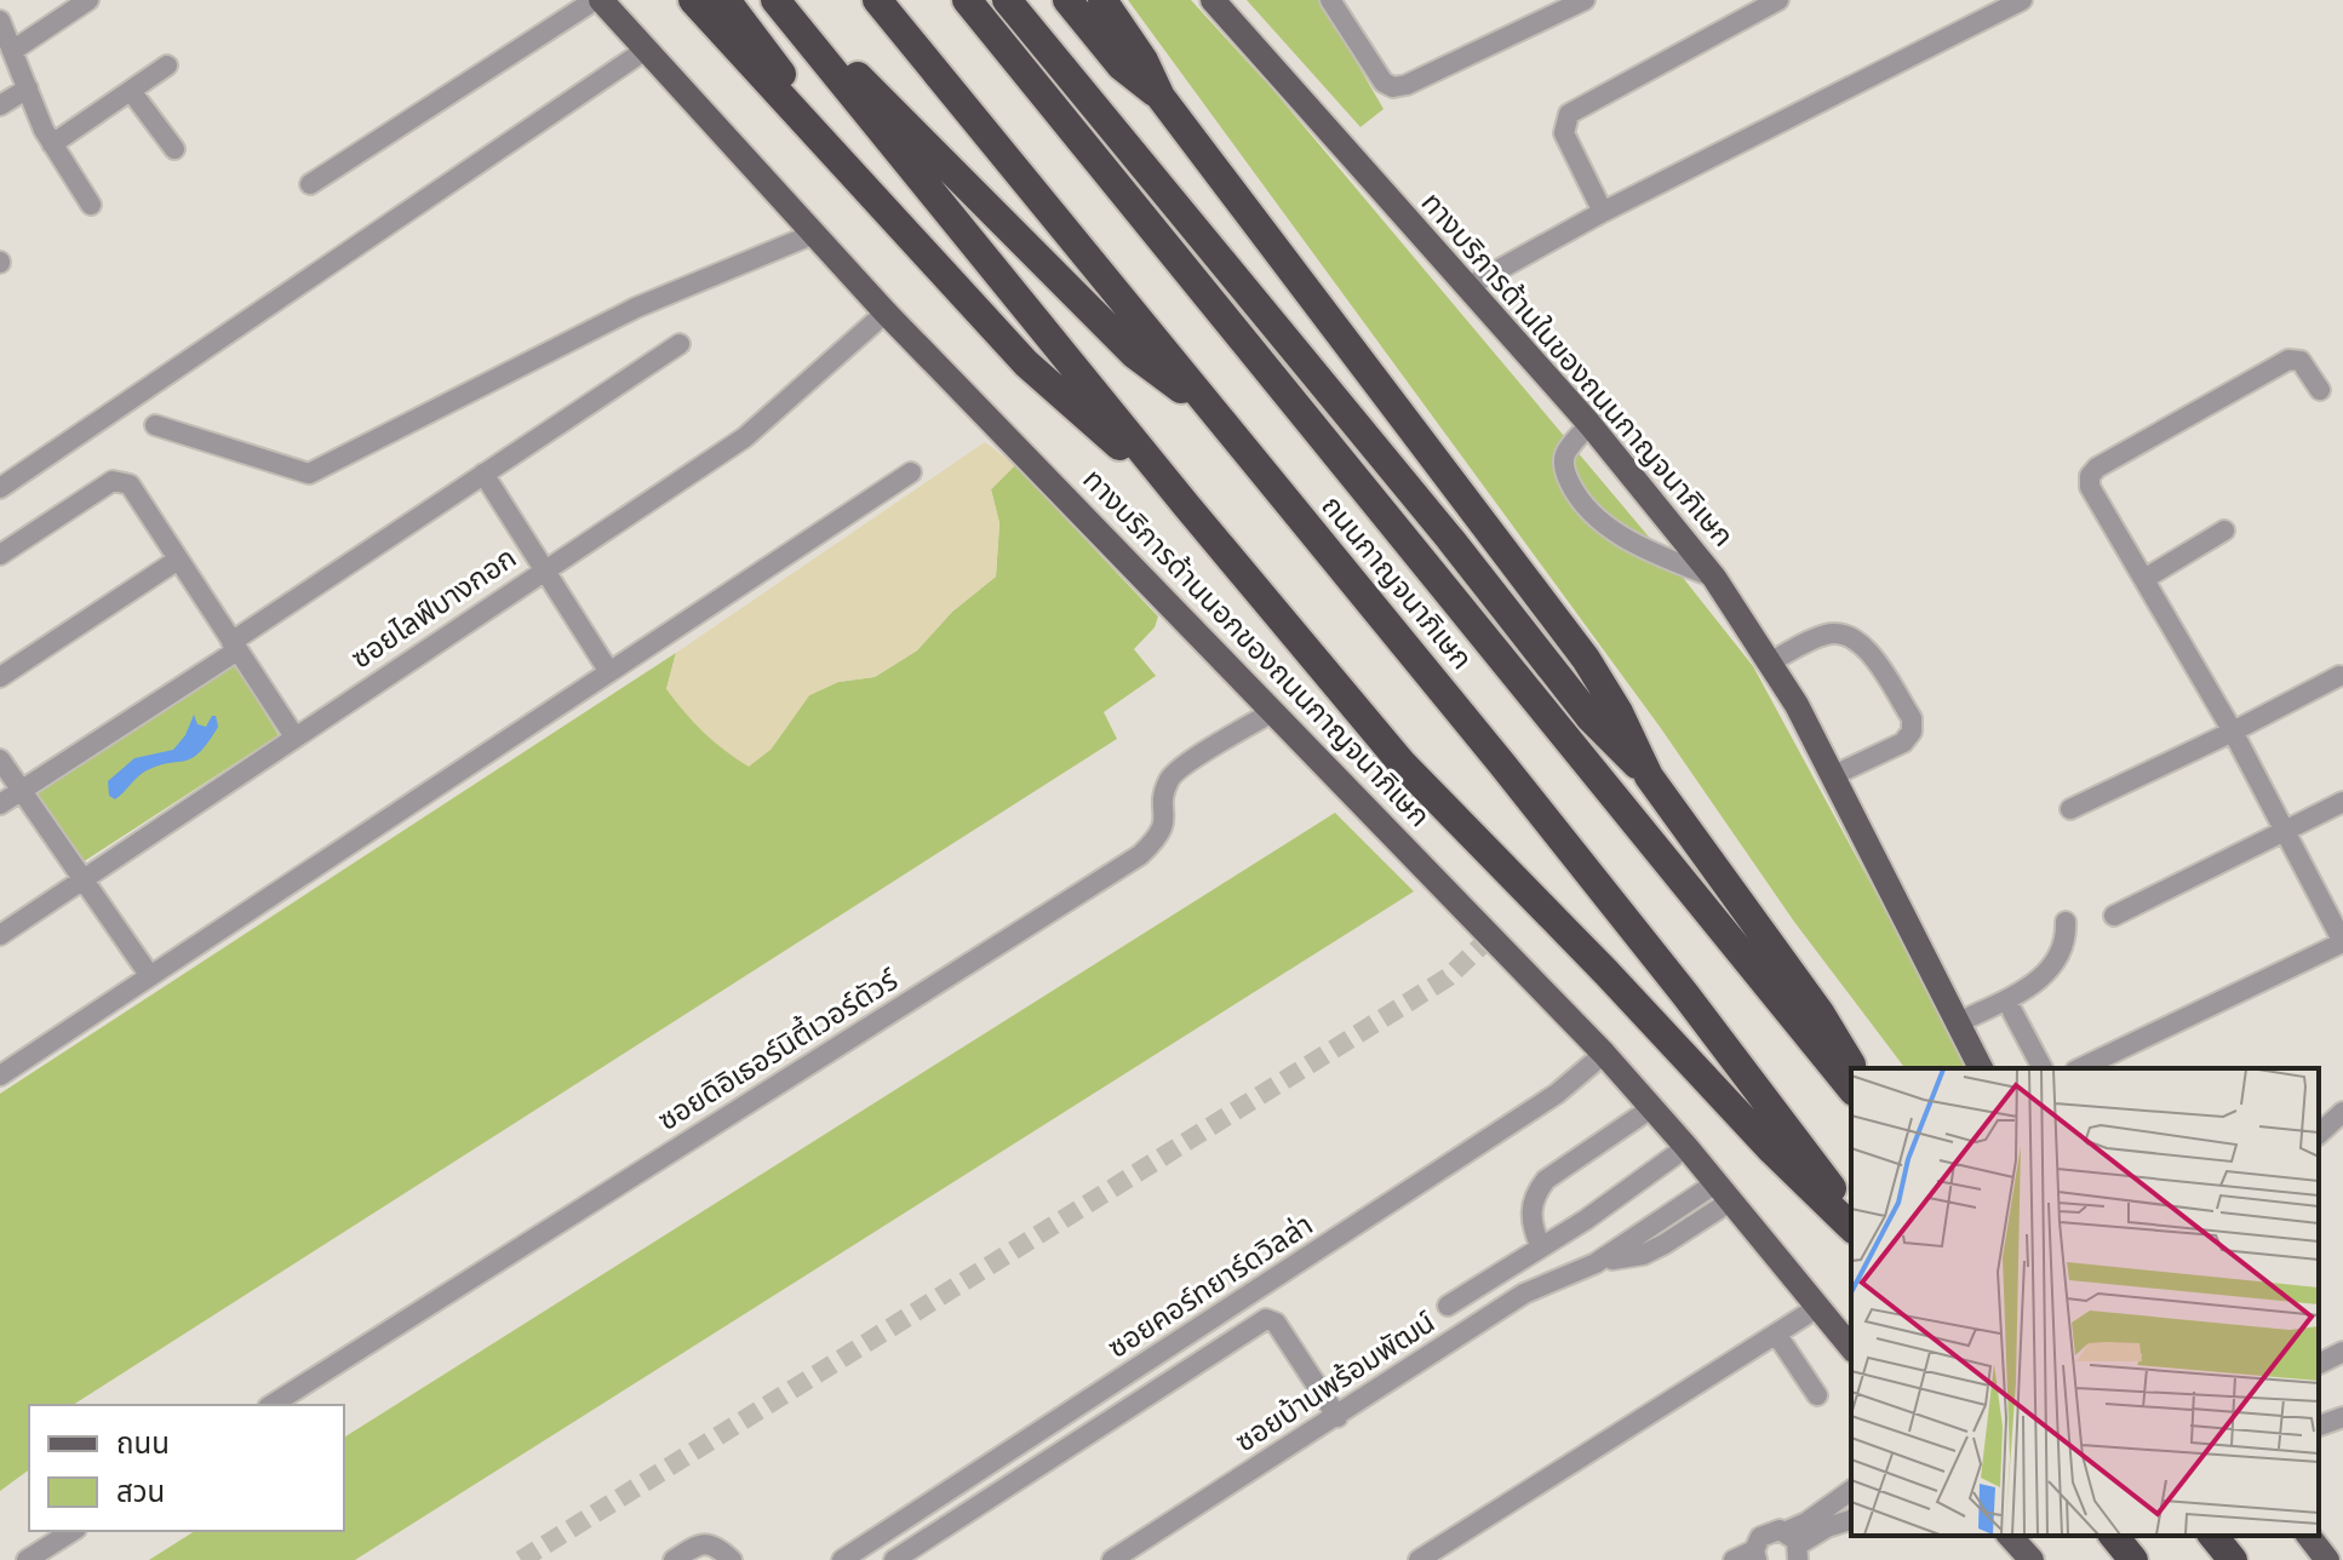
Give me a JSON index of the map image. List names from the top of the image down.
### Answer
{
  "streets": {
    "highway": ["ถนนกาญจนาภิเษก"],
    "main road": ["ทางบริการด้านในของถนนกาญจนาภิเษก", "ทางบริการด้านนอกของถนนกาญจนาภิเษก"],
    "street": [
      "ซอยไลฟ์บางกอก",
      "ซอยดิอิเธอร์นิตี้เวอร์ดัวร์",
      "ซอยคอร์ทยาร์ดวิลล่า",
      "ซอยบ้านพร้อมพัฒน์"
    ]
  },
  "crossings": [
    ["ซอยไลฟ์บางกอก", "ทางบริการด้านนอกของถนนกาญจนาภิเษก"],
    ["ทางบริการด้านนอกของถนนกาญจนาภิเษก", "ซอยดิอิเธอร์นิตี้เวอร์ดัวร์"],
    ["ทางบริการด้านนอกของถนนกาญจนาภิเษก", "ซอยคอร์ทยาร์ดวิลล่า"],
    ["ทางบริการด้านนอกของถนนกาญจนาภิเษก", "ซอยบ้านพร้อมพัฒน์"]
  ],
  "legend": ["ถนน", "สวน"]
}
